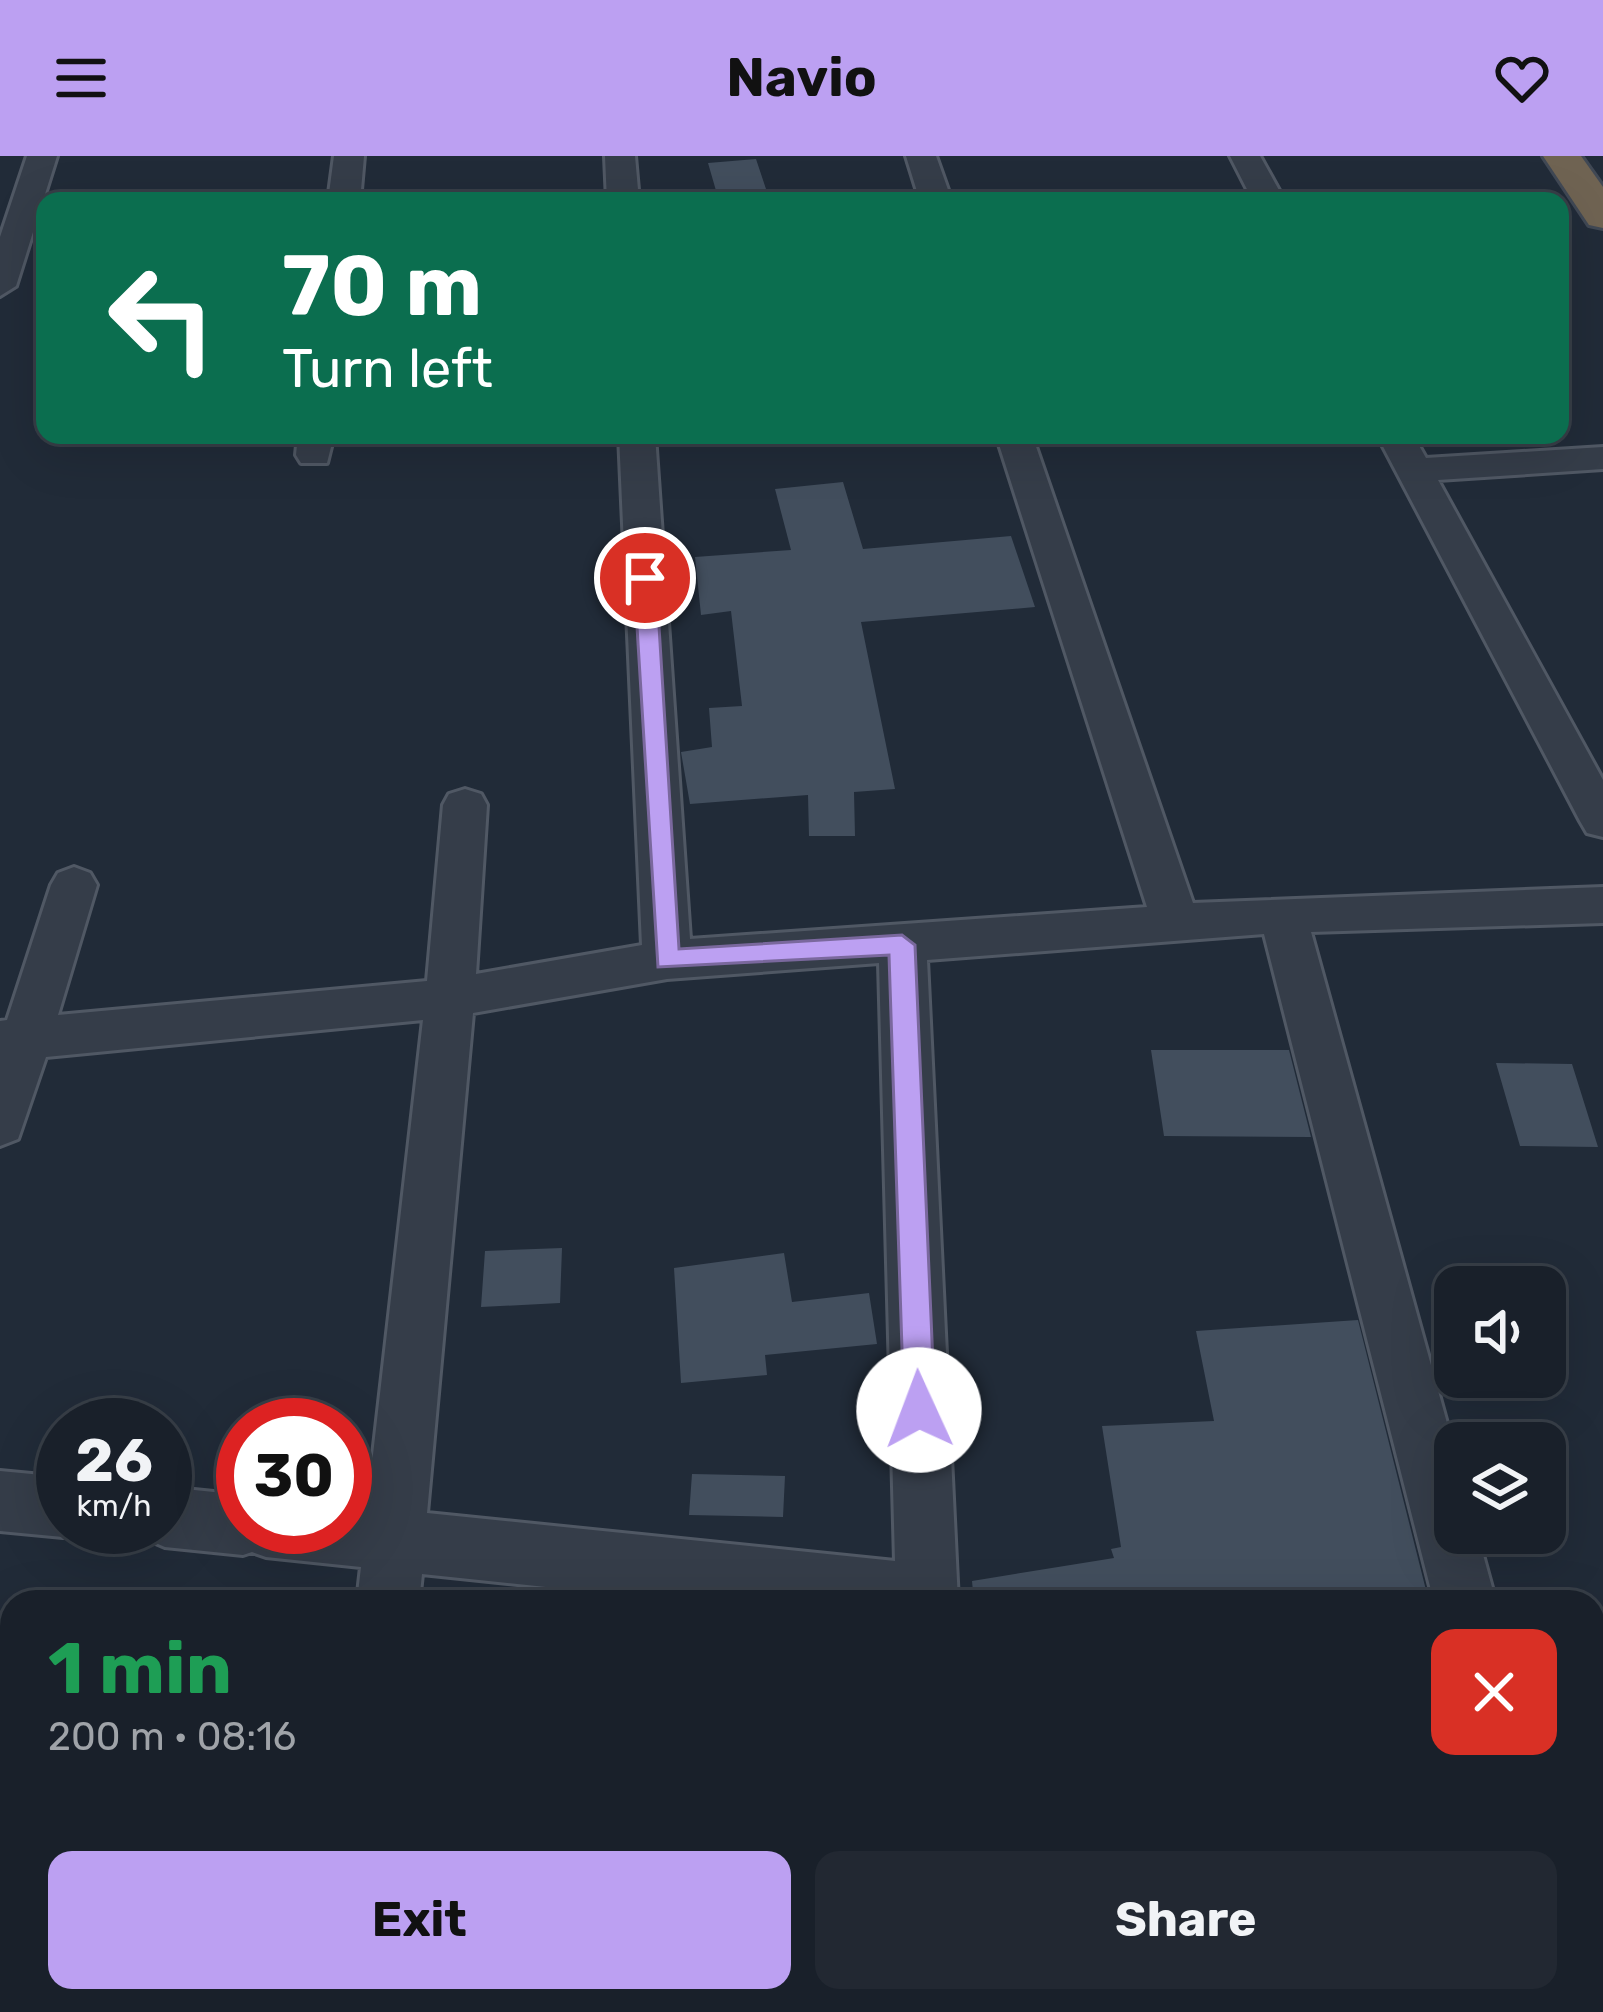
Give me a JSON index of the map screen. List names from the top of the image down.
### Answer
{
  "page": {
    "header": "Navio",
    "turn": ["70 m", "Turn left"],
    "speed": "26 km/h",
    "limit": "30",
    "heading": ["1 min", "200 m · 08:16"],
    "buttons": ["Exit", "Share"]
  }
}
